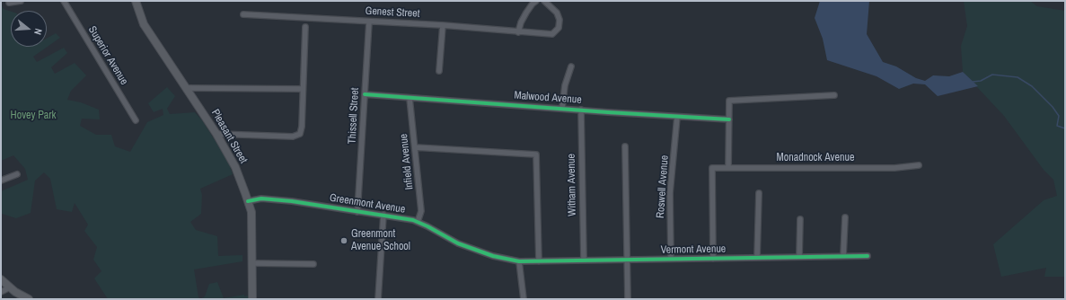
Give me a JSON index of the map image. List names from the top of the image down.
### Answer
{
  "streets": {
    "main road": ["Pleasant Street"],
    "street": [
      "Genest Street",
      "Superior Avenue",
      "Malwood Avenue",
      "Thissell Street",
      "Monadnock Avenue",
      "Infield Avenue",
      "Witham Avenue",
      "Roswell Avenue",
      "Greenmont Avenue",
      "Vermont Avenue"
    ]
  },
  "crossings": [
    ["Genest Street", "Thissell Street"],
    ["Malwood Avenue", "Thissell Street"],
    ["Malwood Avenue", "Infield Avenue"],
    ["Malwood Avenue", "Witham Avenue"],
    ["Malwood Avenue", "Roswell Avenue"],
    ["Thissell Street", "Greenmont Avenue"],
    ["Pleasant Street", "Greenmont Avenue"],
    ["Monadnock Avenue", "Vermont Avenue"],
    ["Infield Avenue", "Greenmont Avenue"],
    ["Witham Avenue", "Vermont Avenue"],
    ["Roswell Avenue", "Vermont Avenue"],
    ["Greenmont Avenue", "Vermont Avenue"]
  ],
  "parks": ["Hovey Park"],
  "places": ["Greenmont Avenue School"],
  "north": "right"
}
